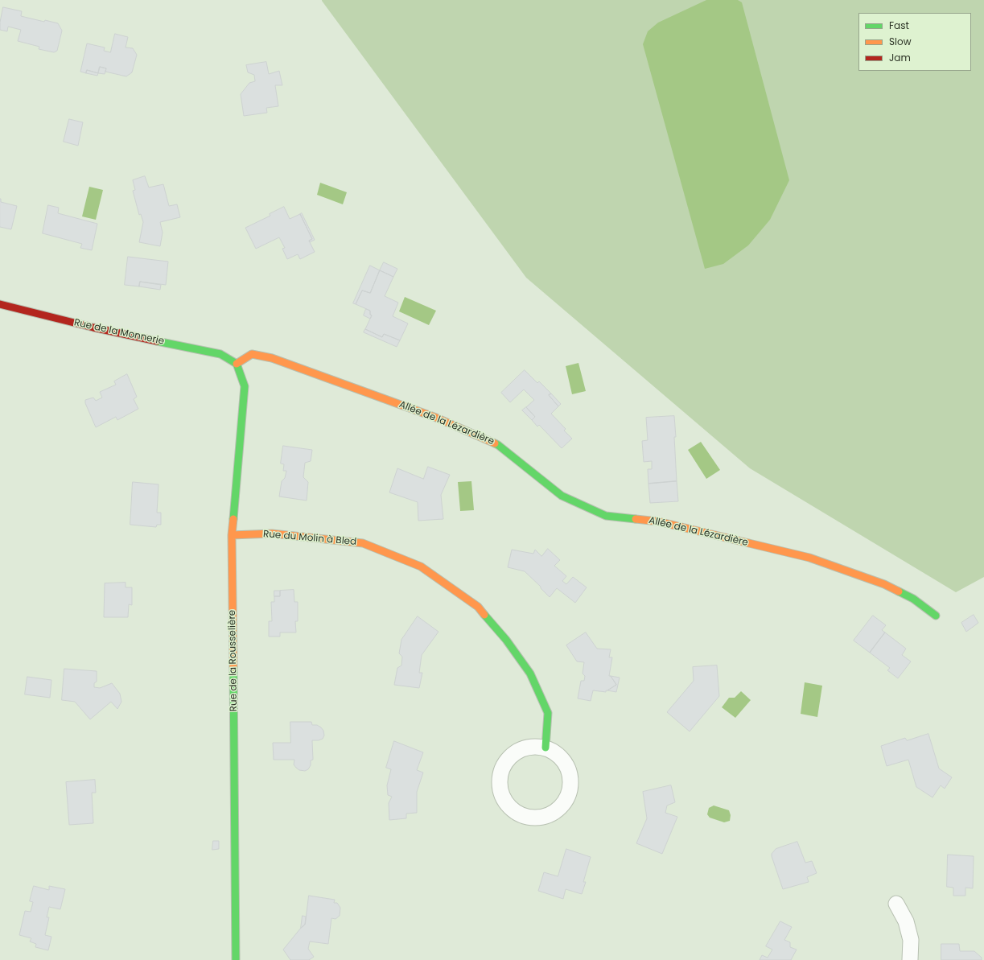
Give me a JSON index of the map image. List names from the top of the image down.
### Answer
{
  "streets": {
    "street": [
      "Rue de la Monnerie",
      "Allée de la Lézardière",
      "Rue du Molin à Bled",
      "Rue de la Rousselière"
    ]
  },
  "crossings": [
    ["Rue de la Monnerie", "Allée de la Lézardière"],
    ["Rue de la Monnerie", "Rue de la Rousselière"],
    ["Allée de la Lézardière", "Rue de la Rousselière"],
    ["Rue du Molin à Bled", "Rue de la Rousselière"]
  ],
  "legend": ["Fast", "Slow", "Jam"]
}
